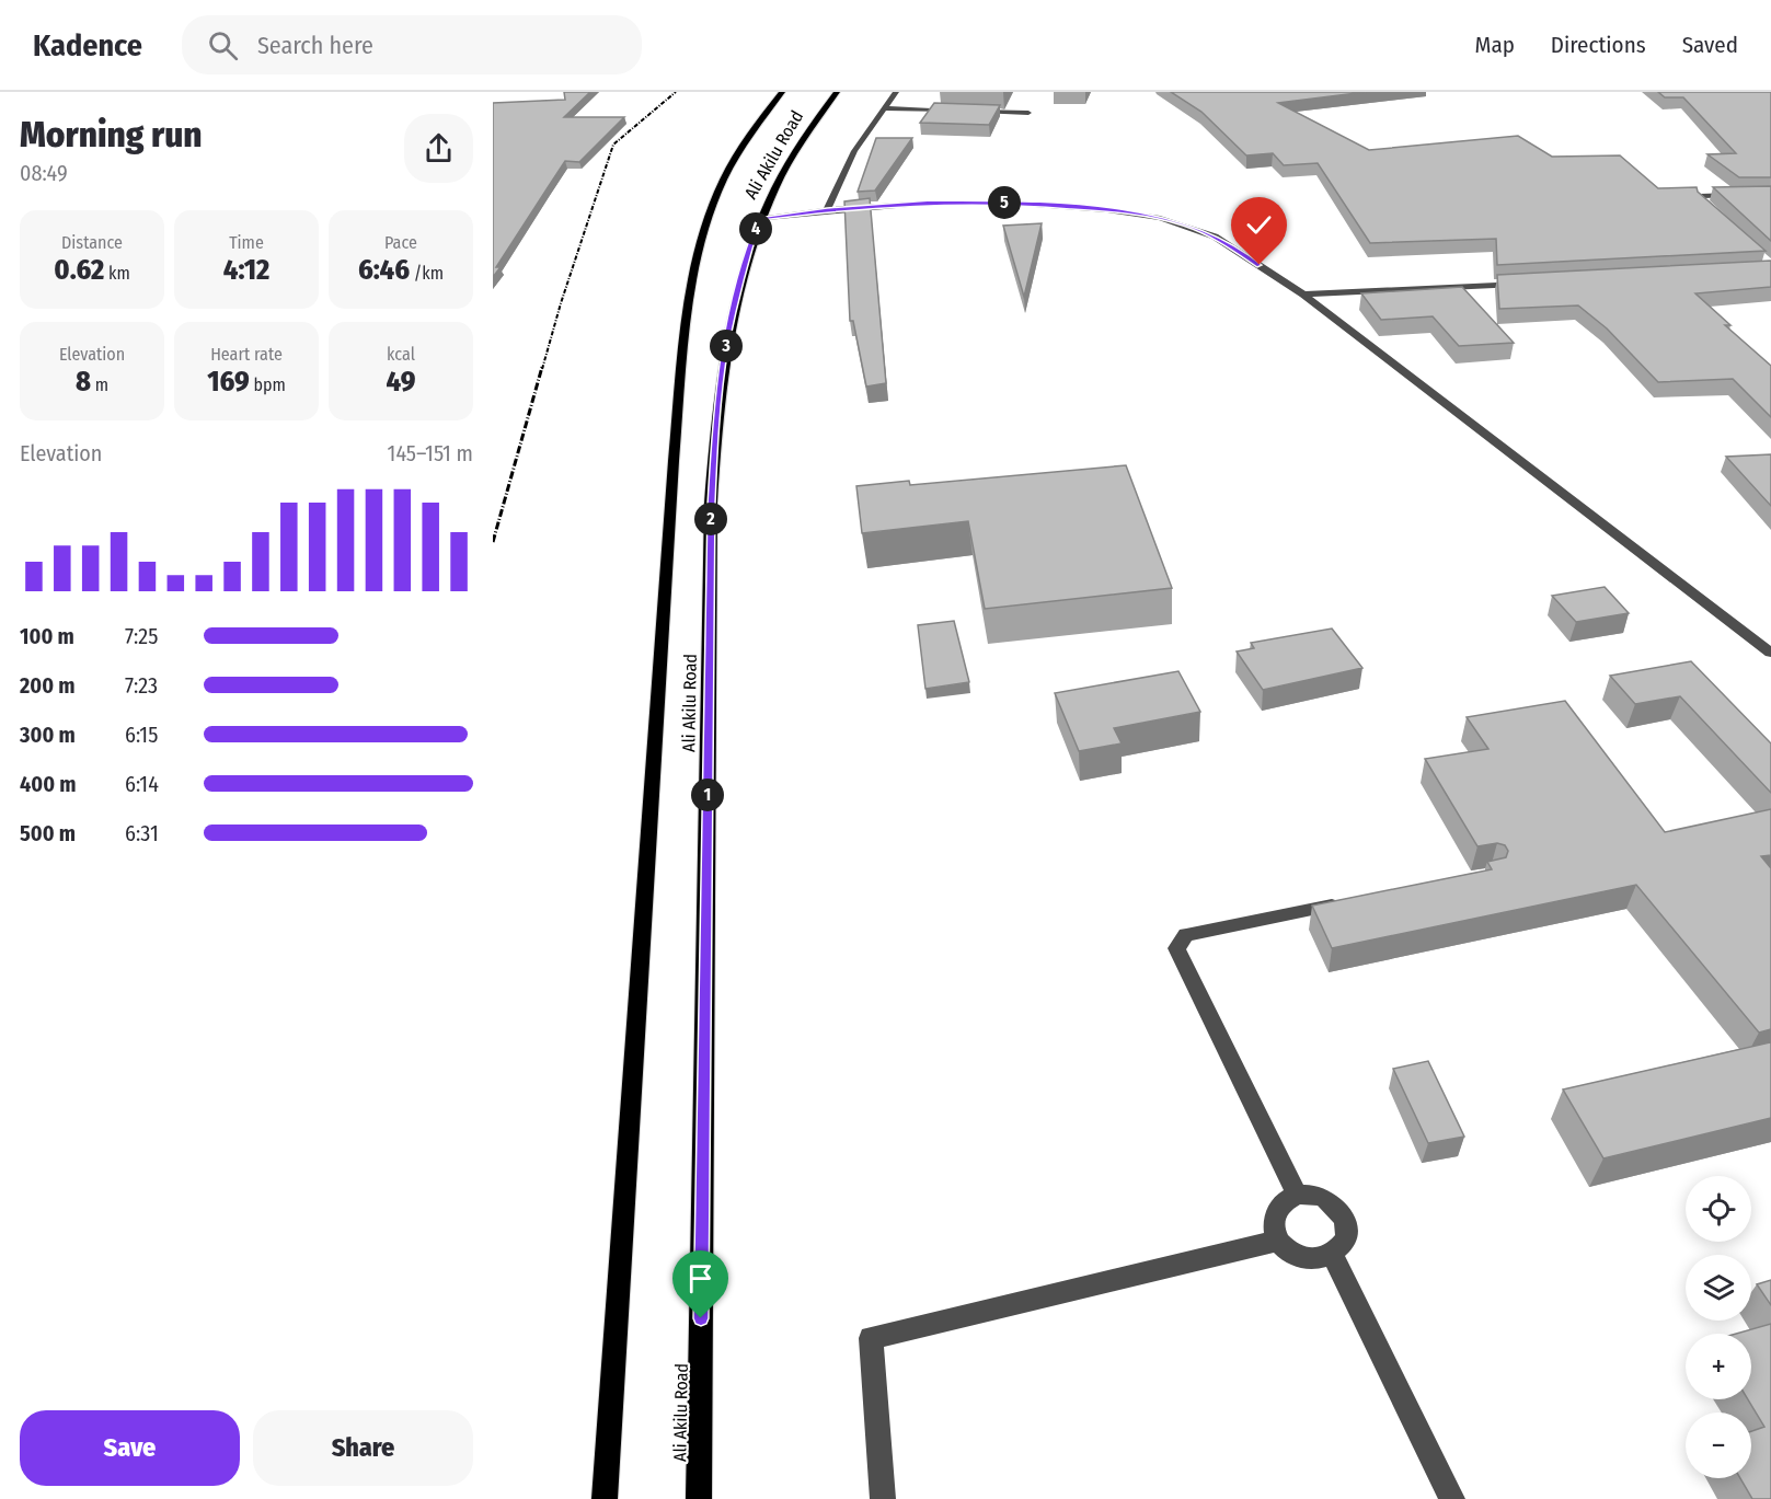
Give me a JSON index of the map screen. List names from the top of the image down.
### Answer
{
  "streets": {
    "main road": ["Ali Akilu Road"]
  },
  "page": {
    "header": "Kadence",
    "search": "Search here",
    "nav": ["Map", "Directions", "Saved"],
    "heading": ["Morning run", "08:49"],
    "pins": [
      "5",
      "4",
      "3",
      "2",
      "1"
    ],
    "stats": [
      ["Distance", "0.62 km"],
      ["Time", "4:12"],
      ["Pace", "6:46 /km"],
      ["Elevation", "8 m"],
      ["Heart rate", "169 bpm"],
      ["kcal", "49"]
    ],
    "chart": ["Elevation", "145–151 m"],
    "list": [
      {
        "name": "100 m",
        "note": "7:25"
      },
      {
        "name": "200 m",
        "note": "7:23"
      },
      {
        "name": "300 m",
        "note": "6:15"
      },
      {
        "name": "400 m",
        "note": "6:14"
      },
      {
        "name": "500 m",
        "note": "6:31"
      }
    ],
    "map_buttons": ["+", "−"],
    "buttons": ["Save", "Share"]
  }
}
